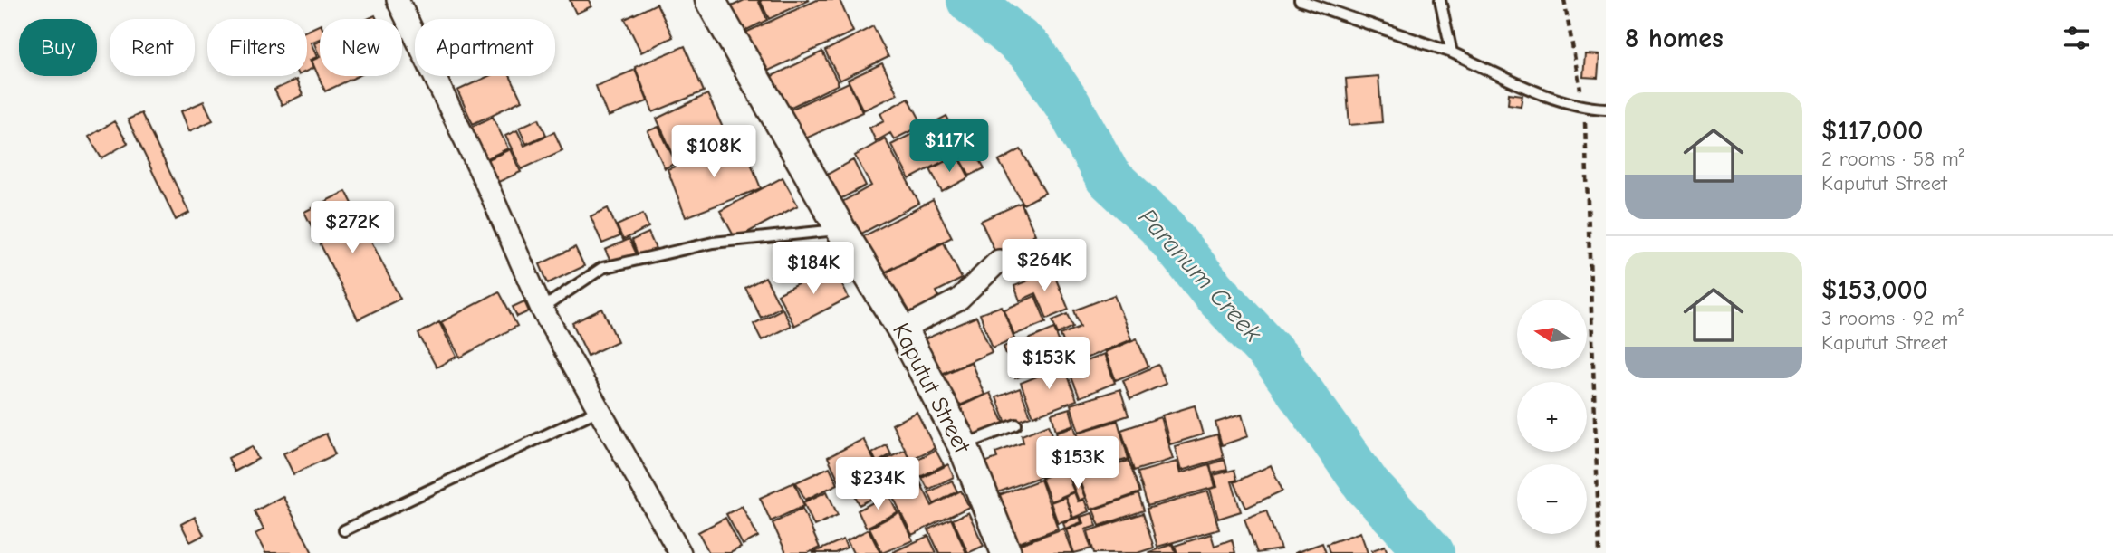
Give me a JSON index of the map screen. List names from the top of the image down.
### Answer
{
  "streets": {
    "street": ["Kaputut Street"]
  },
  "water": ["Paranum Creek"],
  "north": "left",
  "page": {
    "heading": "8 homes",
    "chip": [
      "Buy",
      "Rent",
      "Filters",
      "New",
      "Apartment"
    ],
    "list": [
      {
        "name": "$117,000",
        "note": "2 rooms · 58 m² · Kaputut Street"
      },
      {
        "name": "$153,000",
        "note": "3 rooms · 92 m² · Kaputut Street"
      }
    ],
    "price": [
      "$117K",
      "$108K",
      "$272K",
      "$264K",
      "$184K",
      "$153K",
      "$153K",
      "$234K"
    ],
    "map_buttons": ["+", "−"]
  }
}
